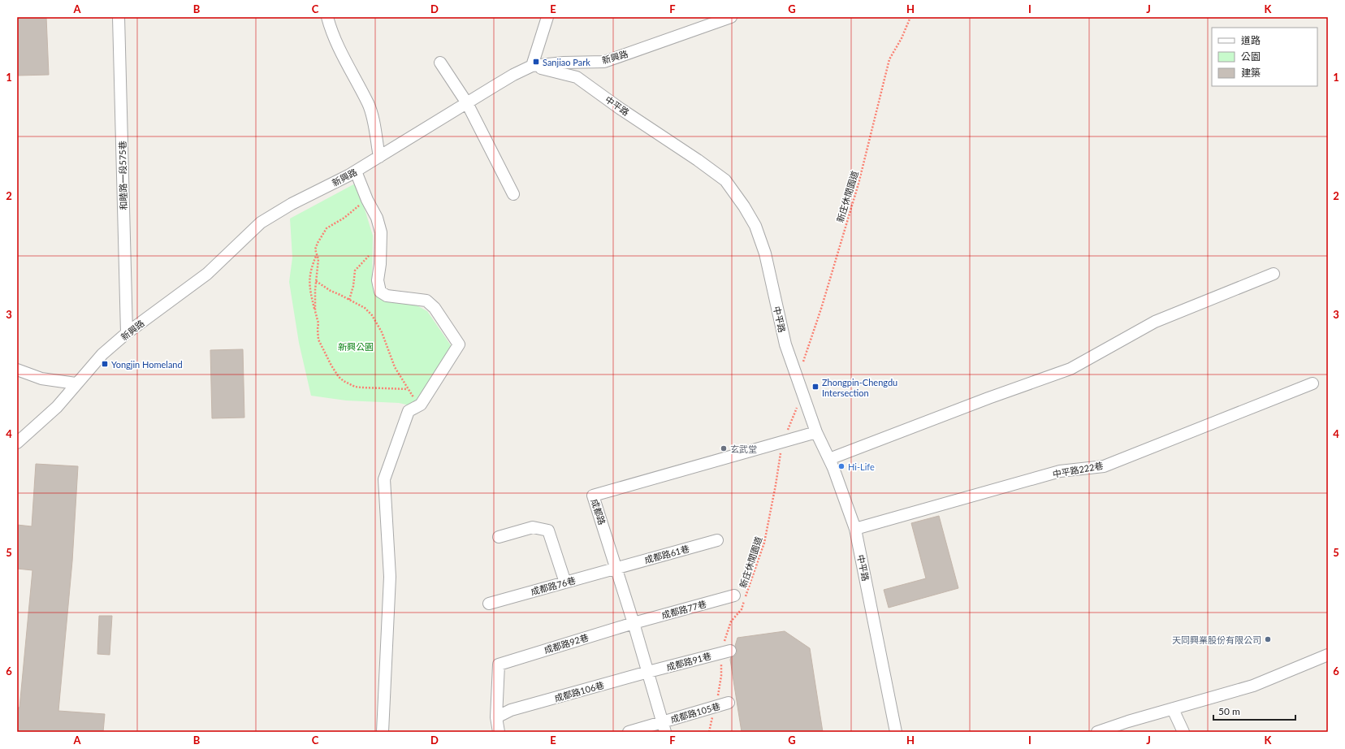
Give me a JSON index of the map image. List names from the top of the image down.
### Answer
{
  "streets": {
    "street": [
      "新興路",
      "中平路",
      "和睦路一段575巷",
      "中平路222巷",
      "成都路",
      "成都路61巷",
      "成都路76巷",
      "成都路77巷",
      "成都路92巷",
      "成都路91巷",
      "成都路106巷",
      "成都路105巷"
    ],
    "path": ["新庄休閒園道"]
  },
  "crossings": [
    ["新興路", "中平路"],
    ["新興路", "和睦路一段575巷"],
    ["中平路", "新庄休閒園道"],
    ["中平路", "中平路222巷"],
    ["中平路", "成都路"],
    ["新庄休閒園道", "成都路"],
    ["新庄休閒園道", "成都路91巷"],
    ["新庄休閒園道", "成都路105巷"],
    ["成都路", "成都路61巷"],
    ["成都路", "成都路76巷"],
    ["成都路", "成都路77巷"],
    ["成都路", "成都路92巷"],
    ["成都路", "成都路91巷"],
    ["成都路", "成都路106巷"],
    ["成都路", "成都路105巷"],
    ["成都路61巷", "成都路76巷"],
    ["成都路77巷", "成都路92巷"],
    ["成都路92巷", "成都路106巷"],
    ["成都路91巷", "成都路106巷"]
  ],
  "parks": ["新興公園"],
  "places": {
    "transit": ["Sanjiao Park", "Yongjin Homeland", "Zhongpin-Chengdu Intersection"],
    "other": ["玄武堂", "Hi-Life", "天同興業股份有限公司"]
  },
  "legend": ["道路", "公園", "建築"],
  "scale_bar": "50 m",
  "grid": {
    "columns": [
      "A",
      "B",
      "C",
      "D",
      "E",
      "F",
      "G",
      "H",
      "I",
      "J",
      "K"
    ],
    "rows": [
      "1",
      "2",
      "3",
      "4",
      "5",
      "6"
    ]
  }
}
